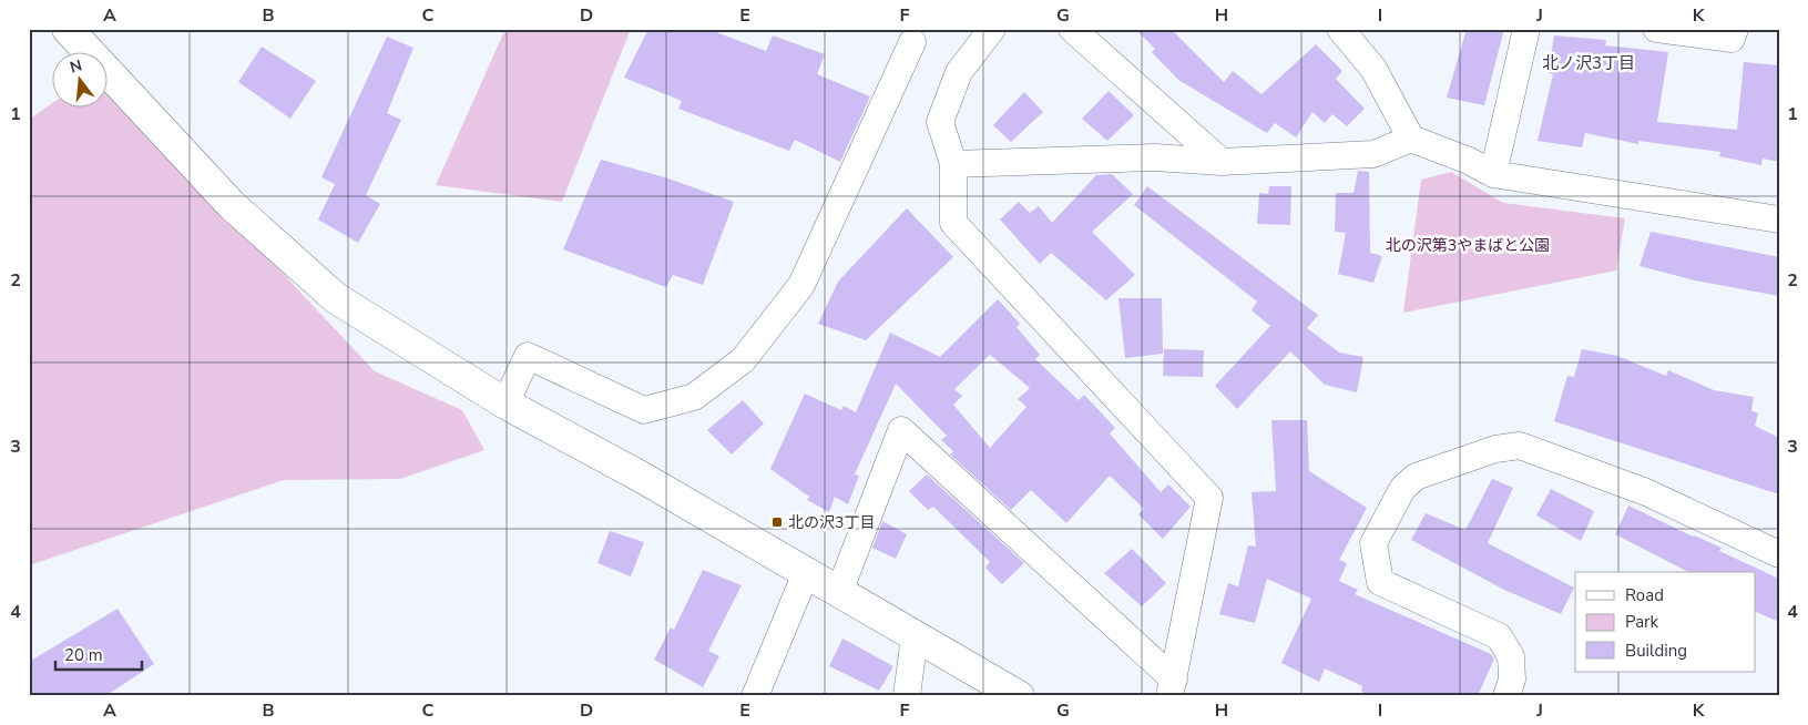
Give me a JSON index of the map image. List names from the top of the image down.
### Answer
{
  "districts": ["北ノ沢3丁目"],
  "parks": ["北の沢第3やまばと公園"],
  "places": {
    "transit": ["北の沢3丁目"]
  },
  "legend": ["Road", "Park", "Building"],
  "scale_bar": "20 m",
  "north": "top",
  "grid": {
    "columns": [
      "A",
      "B",
      "C",
      "D",
      "E",
      "F",
      "G",
      "H",
      "I",
      "J",
      "K"
    ],
    "rows": [
      "1",
      "2",
      "3",
      "4"
    ]
  }
}
